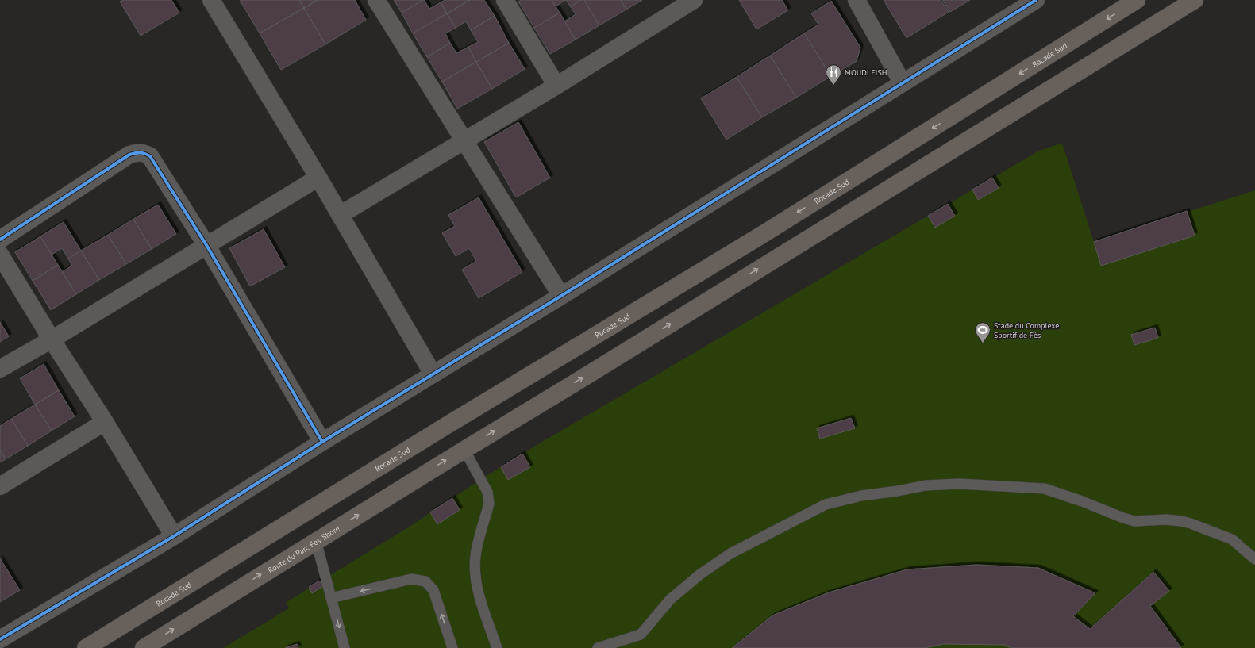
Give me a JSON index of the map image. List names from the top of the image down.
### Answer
{
  "streets": {
    "highway": ["Rocade Sud", "Route du Parc Fes-Shore"]
  },
  "one_way": ["Route du Parc Fes-Shore"],
  "places": {
    "restaurant": ["MOUDI FISH"],
    "sports": ["Stade du Complexe Sportif de Fès"]
  }
}
